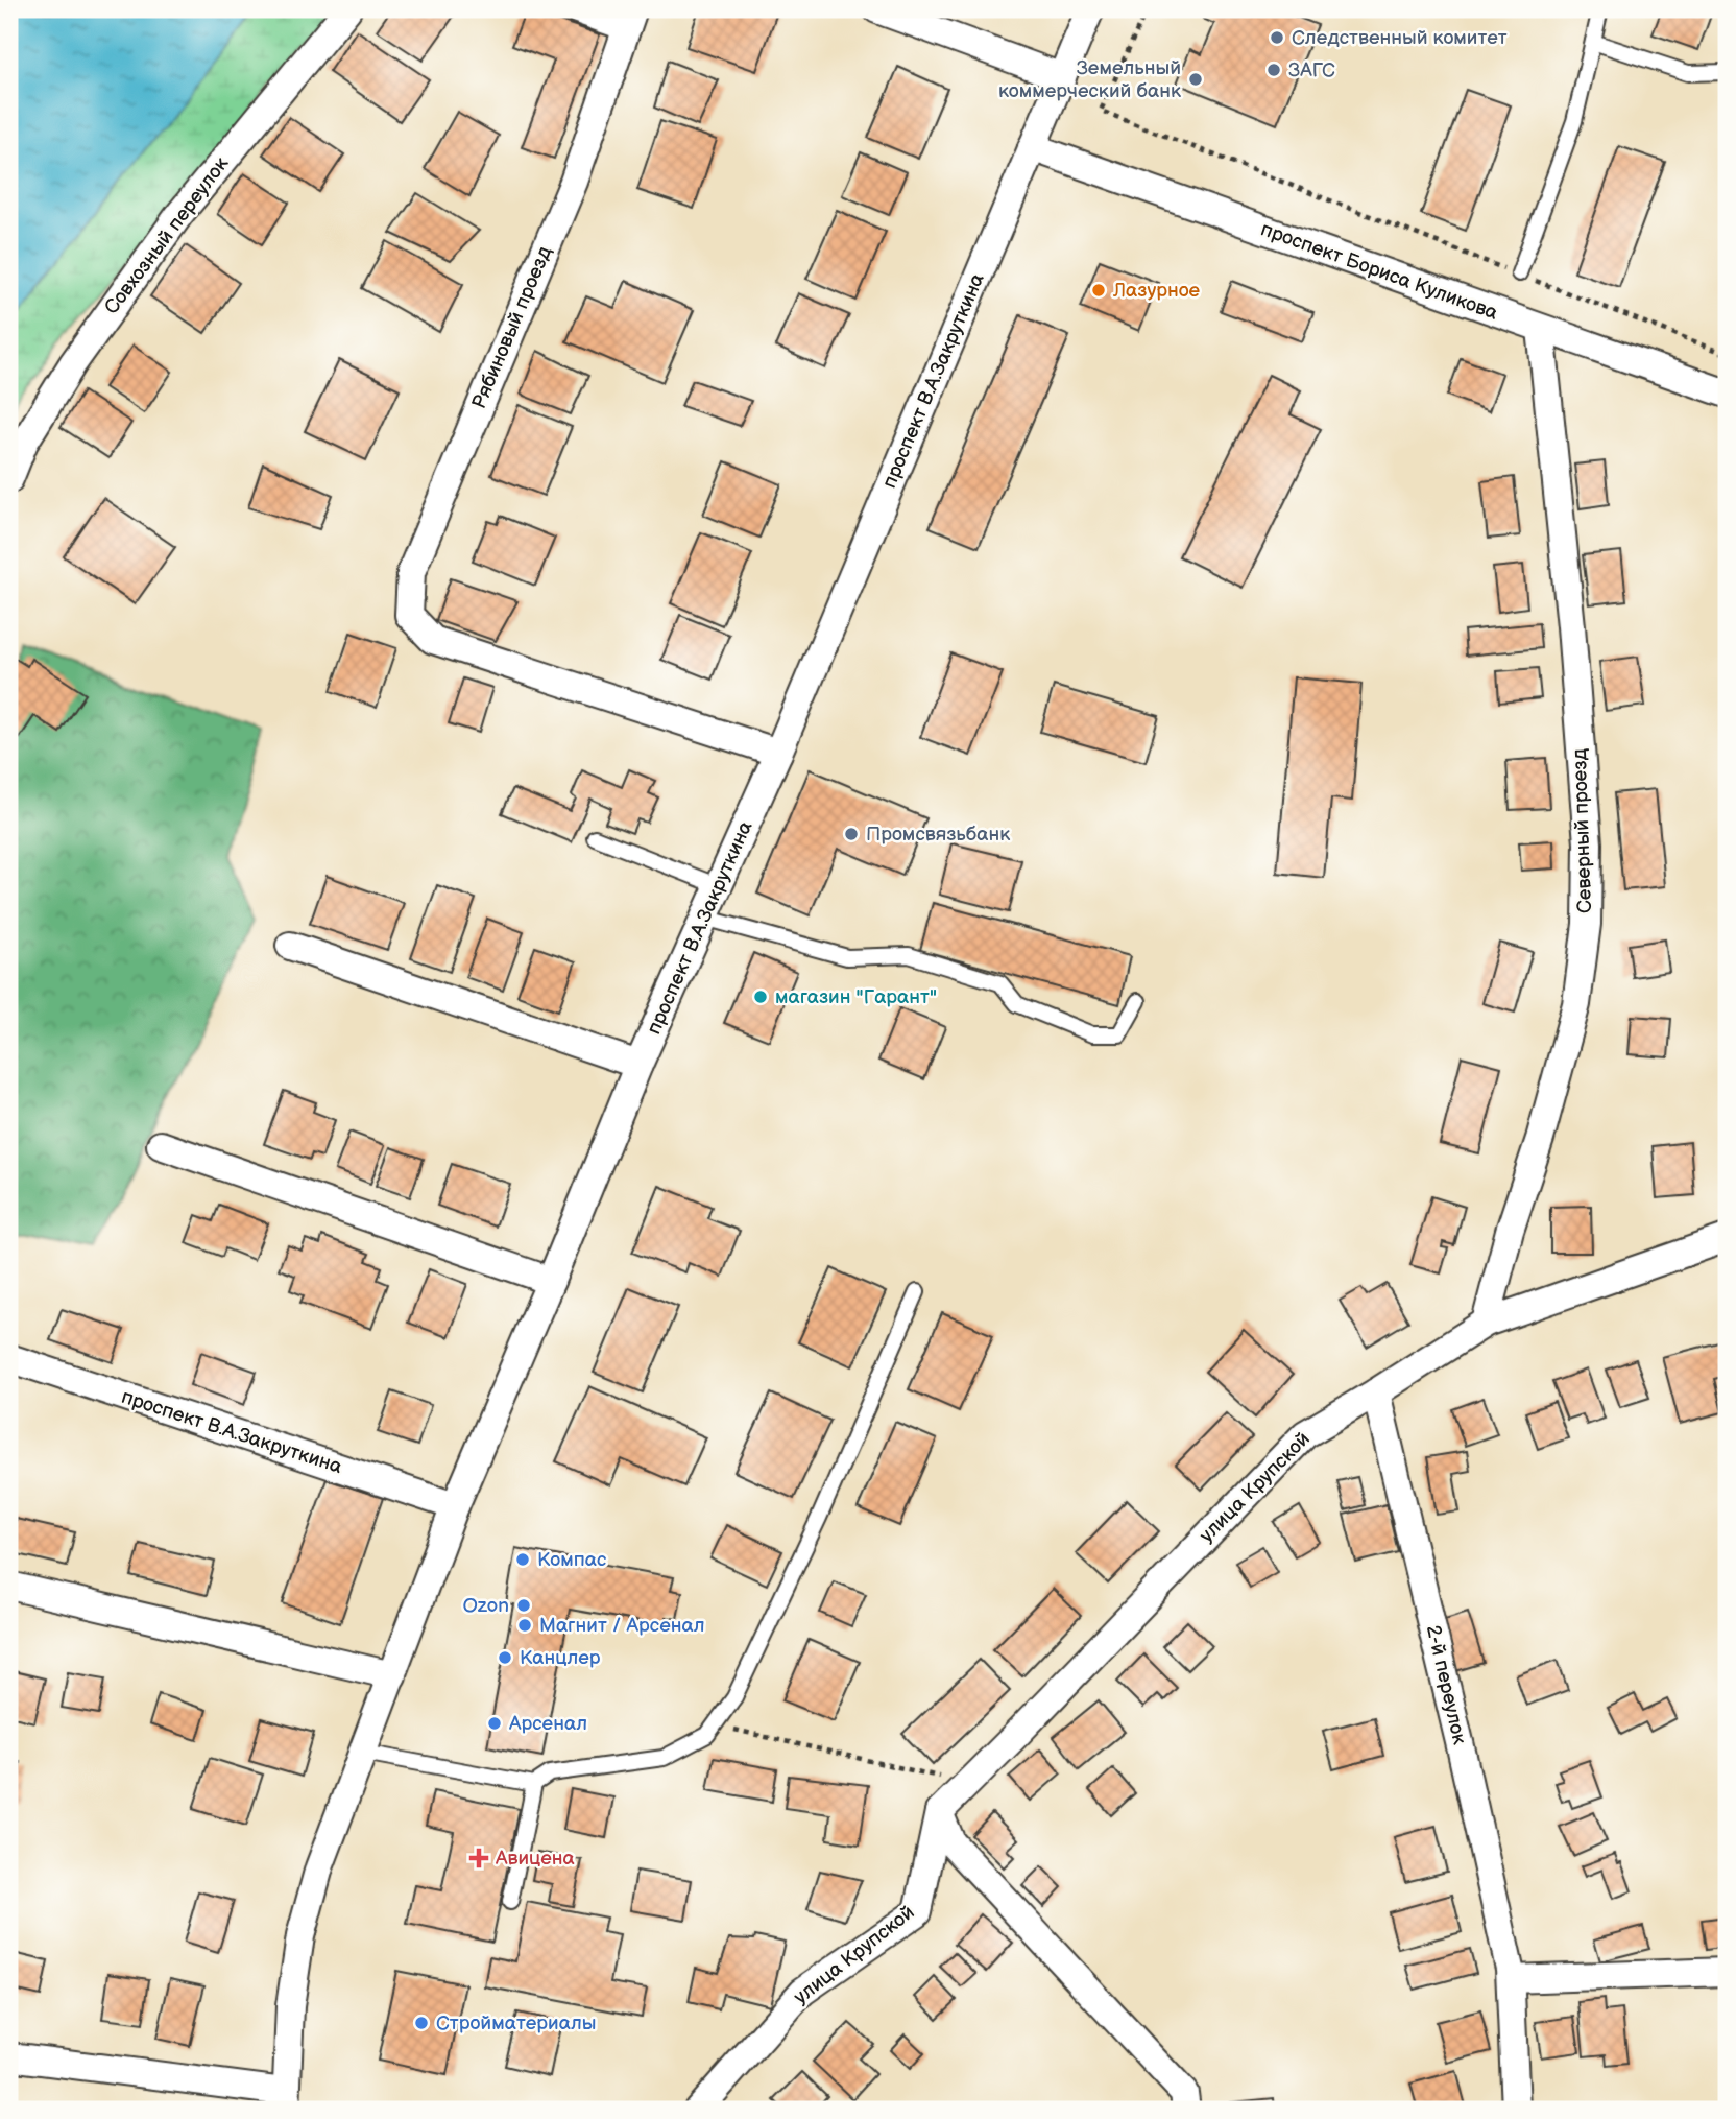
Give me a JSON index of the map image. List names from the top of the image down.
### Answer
{
  "streets": {
    "street": [
      "Совхозный переулок",
      "проспект Бориса Куликова",
      "Рябиновый проезд",
      "проспект В.А.Закруткина",
      "Северный проезд",
      "улица Крупской",
      "2-й переулок"
    ]
  },
  "crossings": [
    ["проспект Бориса Куликова", "проспект В.А.Закруткина"],
    ["проспект Бориса Куликова", "Северный проезд"],
    ["Рябиновый проезд", "проспект В.А.Закруткина"],
    ["Северный проезд", "улица Крупской"],
    ["улица Крупской", "2-й переулок"]
  ],
  "places": {
    "other": [
      "Следственный комитет",
      "ЗАГС",
      "Земельный коммерческий банк",
      "Лазурное",
      "Промсвязьбанк",
      "магазин \"Гарант\"",
      "Компас",
      "Ozon",
      "Магнит / Арсенал",
      "Канцлер",
      "Арсенал",
      "Стройматериалы"
    ],
    "health": ["Авицена"]
  }
}
